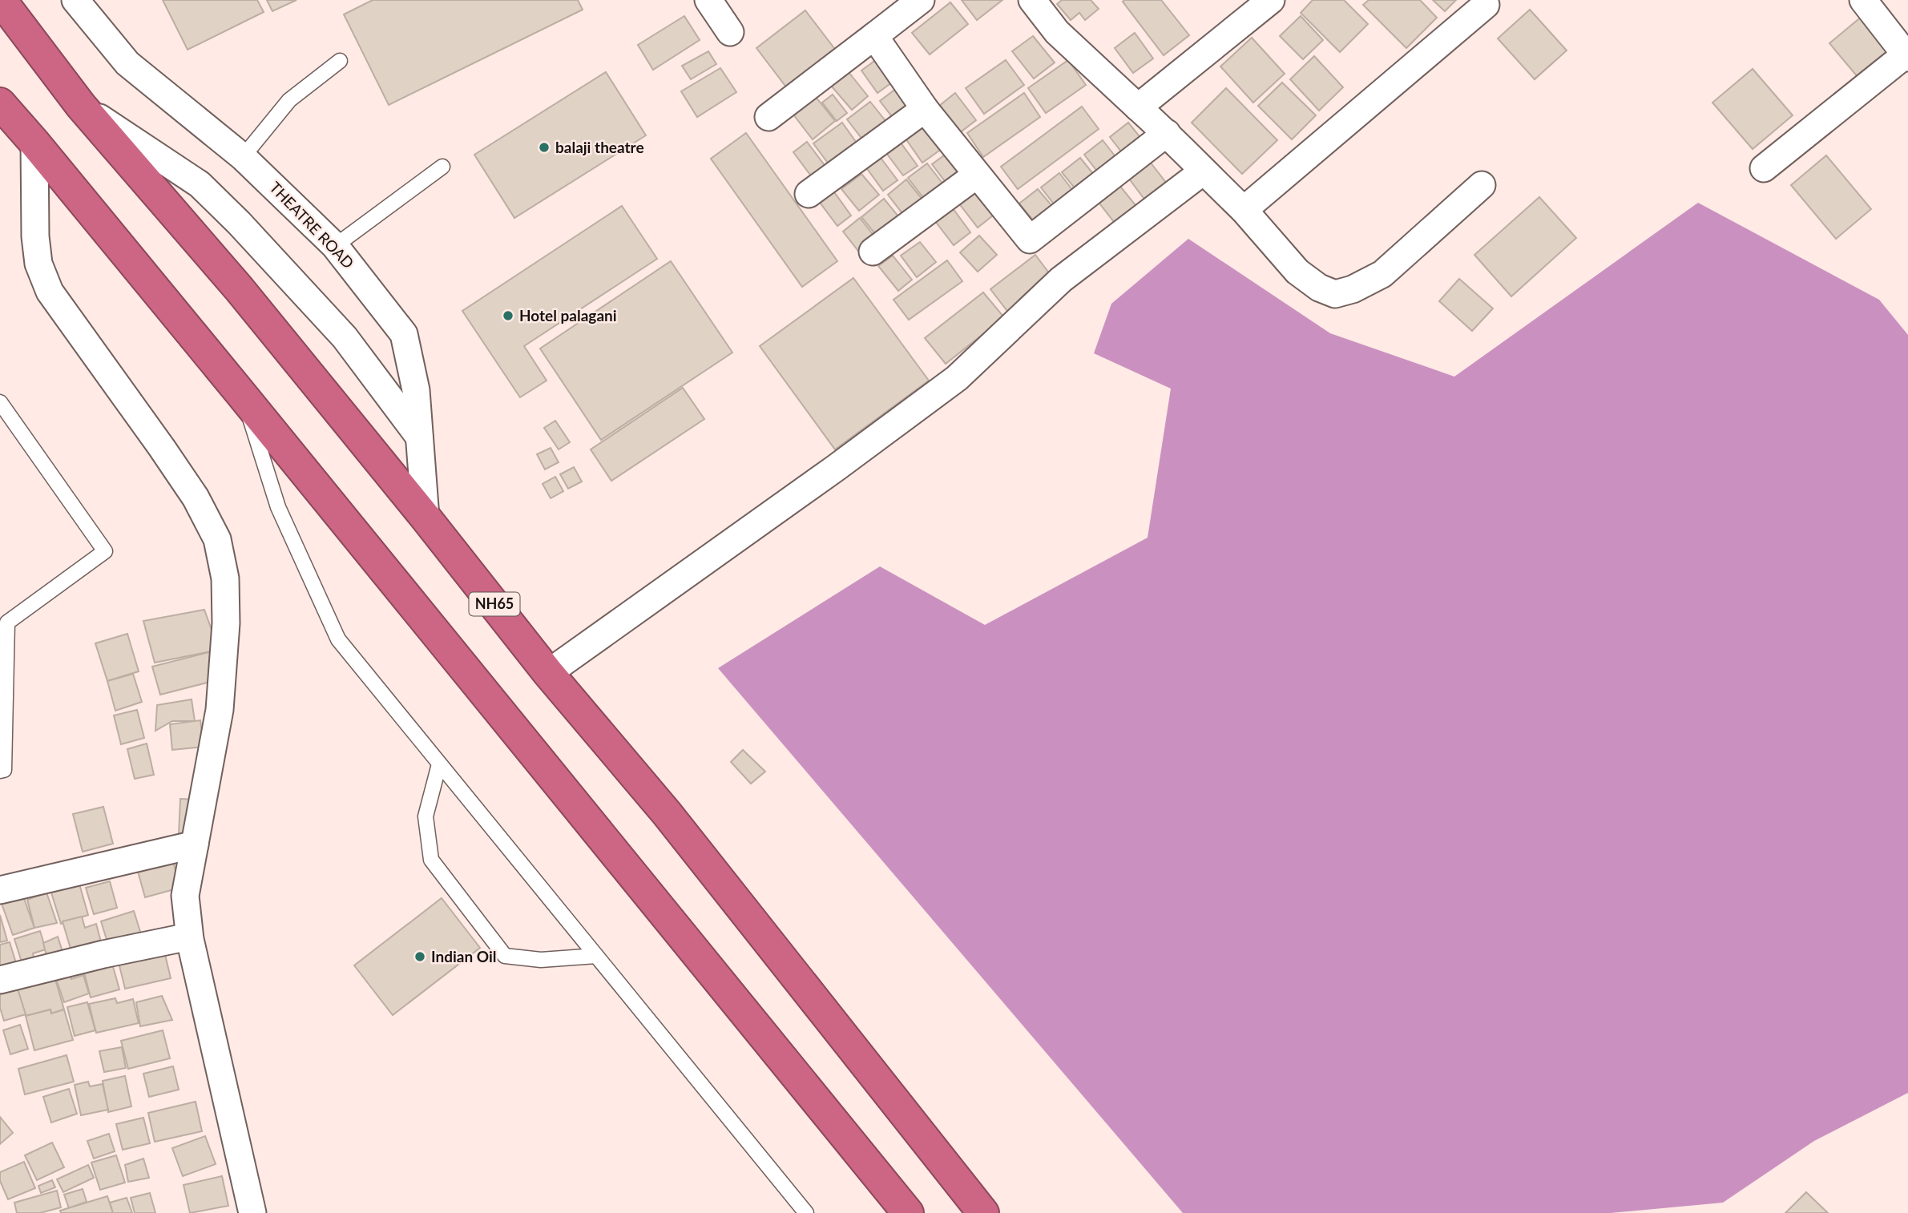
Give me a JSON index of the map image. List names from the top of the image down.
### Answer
{
  "streets": {
    "highway": ["NH65"],
    "street": ["THEATRE ROAD"]
  },
  "crossings": [
    ["THEATRE ROAD", "NH65"]
  ],
  "places": ["balaji theatre", "Hotel palagani", "Indian Oil"]
}
